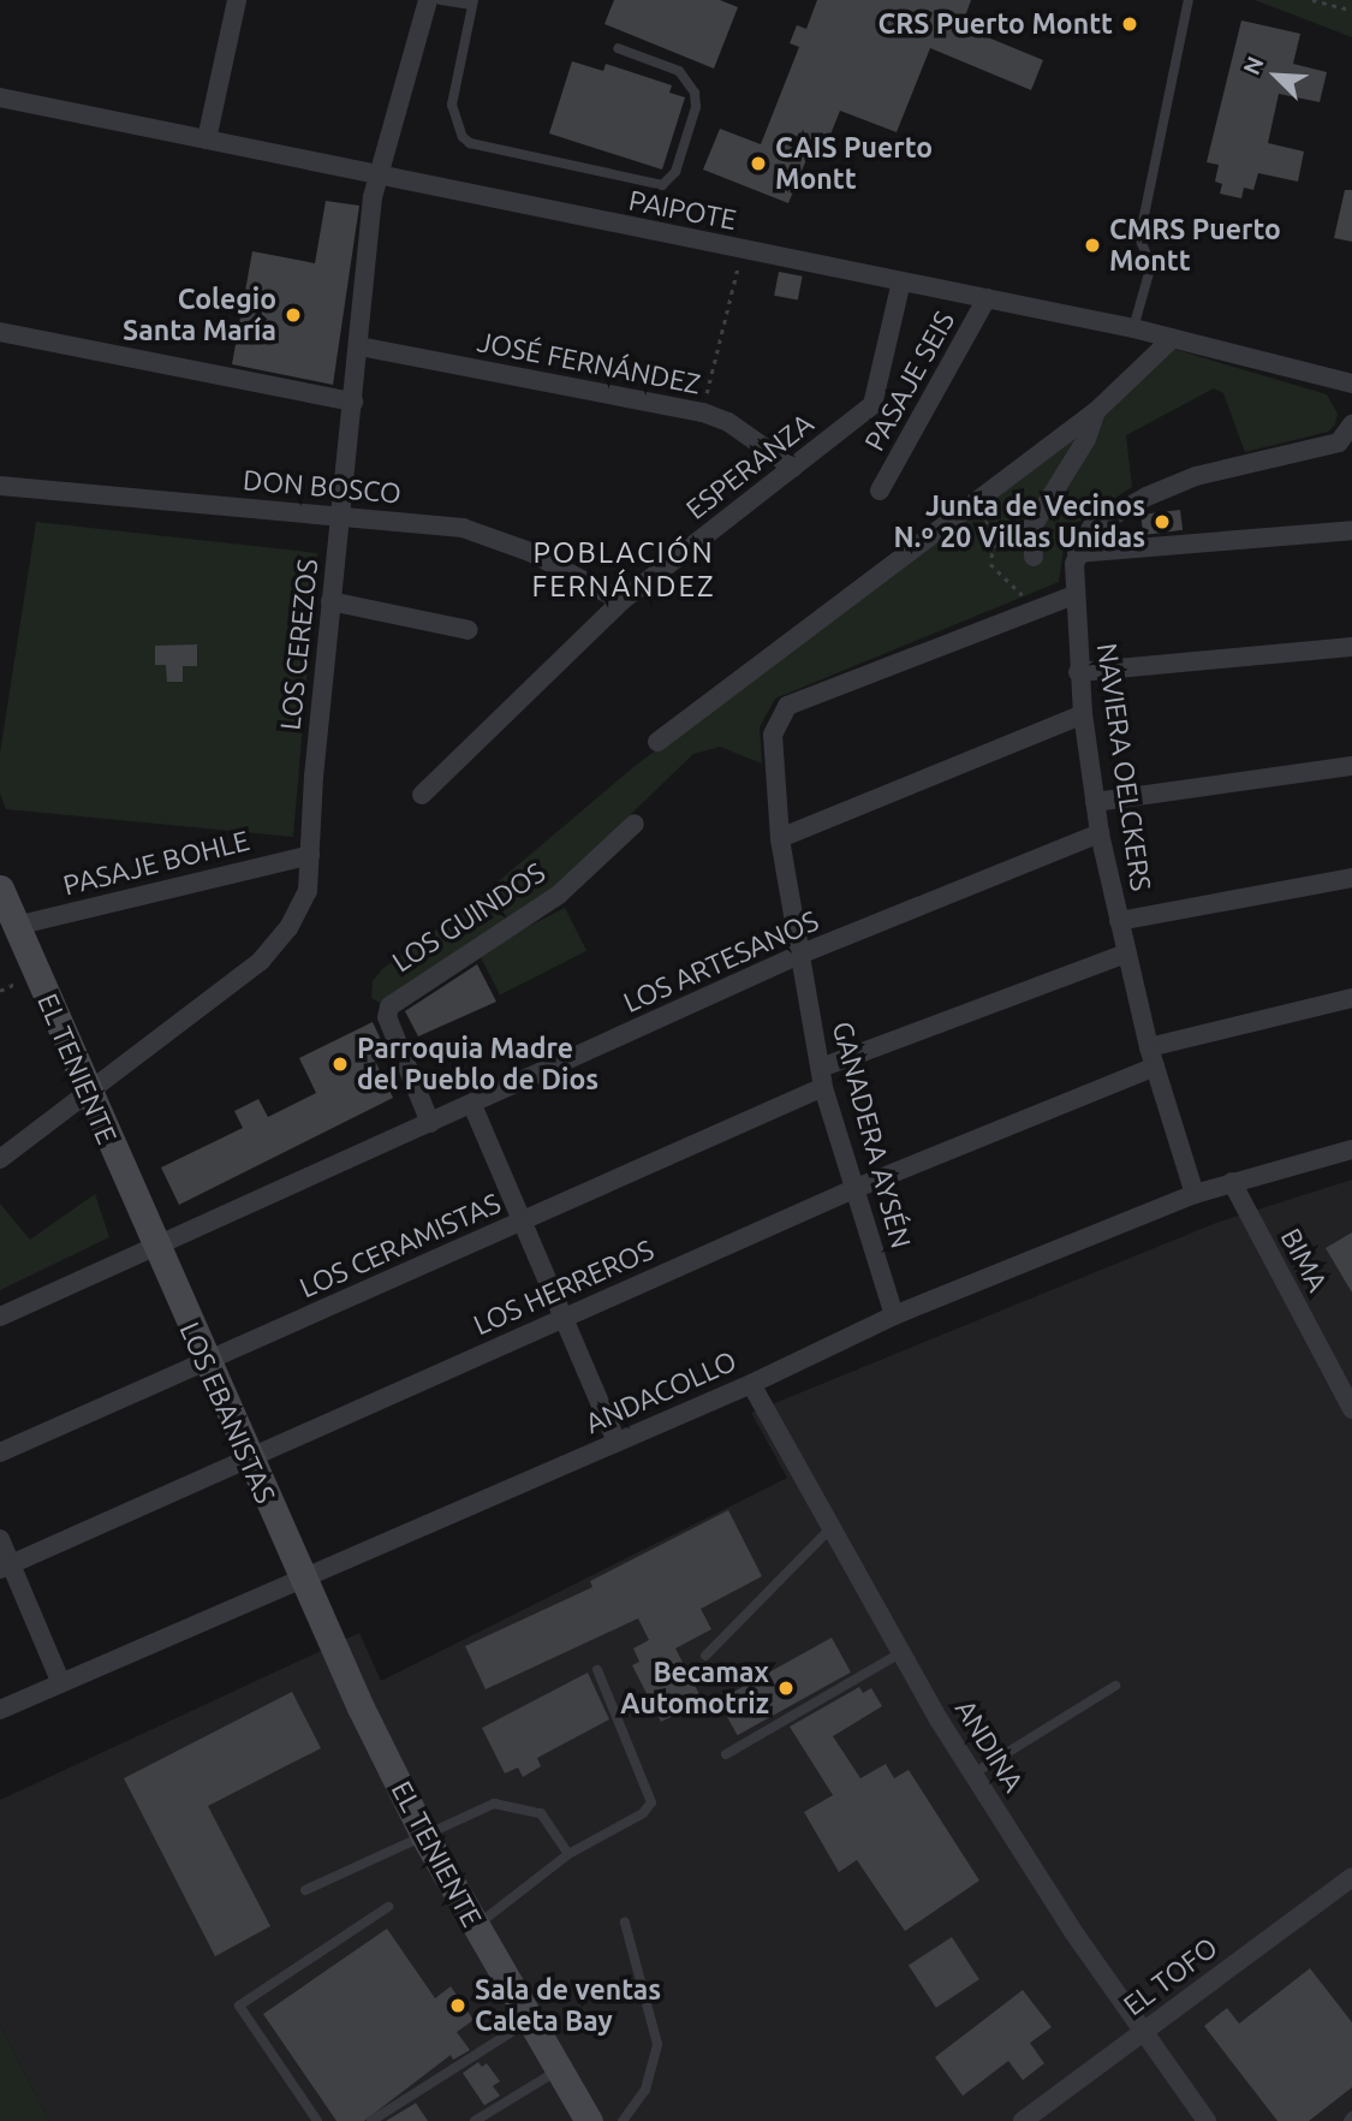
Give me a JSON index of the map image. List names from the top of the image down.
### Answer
{
  "streets": {
    "main road": ["EL TENIENTE", "LOS EBANISTAS"],
    "street": [
      "PAIPOTE",
      "JOSÉ FERNÁNDEZ",
      "PASAJE SEIS",
      "ESPERANZA",
      "DON BOSCO",
      "LOS CEREZOS",
      "NAVIERA OELCKERS",
      "PASAJE BOHLE",
      "LOS GUINDOS",
      "LOS ARTESANOS",
      "GANADERA AYSÉN",
      "LOS CERAMISTAS",
      "BIMA",
      "LOS HERREROS",
      "ANDACOLLO",
      "ANDINA",
      "EL TOFO"
    ]
  },
  "crossings": [
    ["PAIPOTE", "PASAJE SEIS"],
    ["PAIPOTE", "ESPERANZA"],
    ["PAIPOTE", "LOS CEREZOS"],
    ["JOSÉ FERNÁNDEZ", "ESPERANZA"],
    ["JOSÉ FERNÁNDEZ", "LOS CEREZOS"],
    ["ESPERANZA", "DON BOSCO"],
    ["DON BOSCO", "LOS CEREZOS"],
    ["LOS CEREZOS", "PASAJE BOHLE"],
    ["LOS CEREZOS", "EL TENIENTE"],
    ["NAVIERA OELCKERS", "LOS ARTESANOS"],
    ["NAVIERA OELCKERS", "LOS CERAMISTAS"],
    ["NAVIERA OELCKERS", "LOS HERREROS"],
    ["NAVIERA OELCKERS", "ANDACOLLO"],
    ["PASAJE BOHLE", "EL TENIENTE"],
    ["LOS GUINDOS", "LOS ARTESANOS"],
    ["LOS ARTESANOS", "EL TENIENTE"],
    ["LOS ARTESANOS", "GANADERA AYSÉN"],
    ["LOS ARTESANOS", "LOS EBANISTAS"],
    ["EL TENIENTE", "ANDACOLLO"],
    ["EL TENIENTE", "LOS EBANISTAS"],
    ["GANADERA AYSÉN", "LOS CERAMISTAS"],
    ["GANADERA AYSÉN", "LOS HERREROS"],
    ["GANADERA AYSÉN", "ANDACOLLO"],
    ["LOS CERAMISTAS", "LOS EBANISTAS"],
    ["BIMA", "ANDACOLLO"],
    ["LOS HERREROS", "LOS EBANISTAS"],
    ["ANDACOLLO", "LOS EBANISTAS"],
    ["ANDACOLLO", "ANDINA"],
    ["ANDINA", "EL TOFO"]
  ],
  "districts": ["POBLACIÓN FERNÁNDEZ"],
  "places": [
    "CRS Puerto Montt",
    "CAIS Puerto Montt",
    "CMRS Puerto Montt",
    "Colegio Santa María",
    "Junta de Vecinos N.º 20 Villas Unidas",
    "Parroquia Madre del Pueblo de Dios",
    "Becamax Automotriz",
    "Sala de ventas Caleta Bay"
  ],
  "north": "top left"
}
